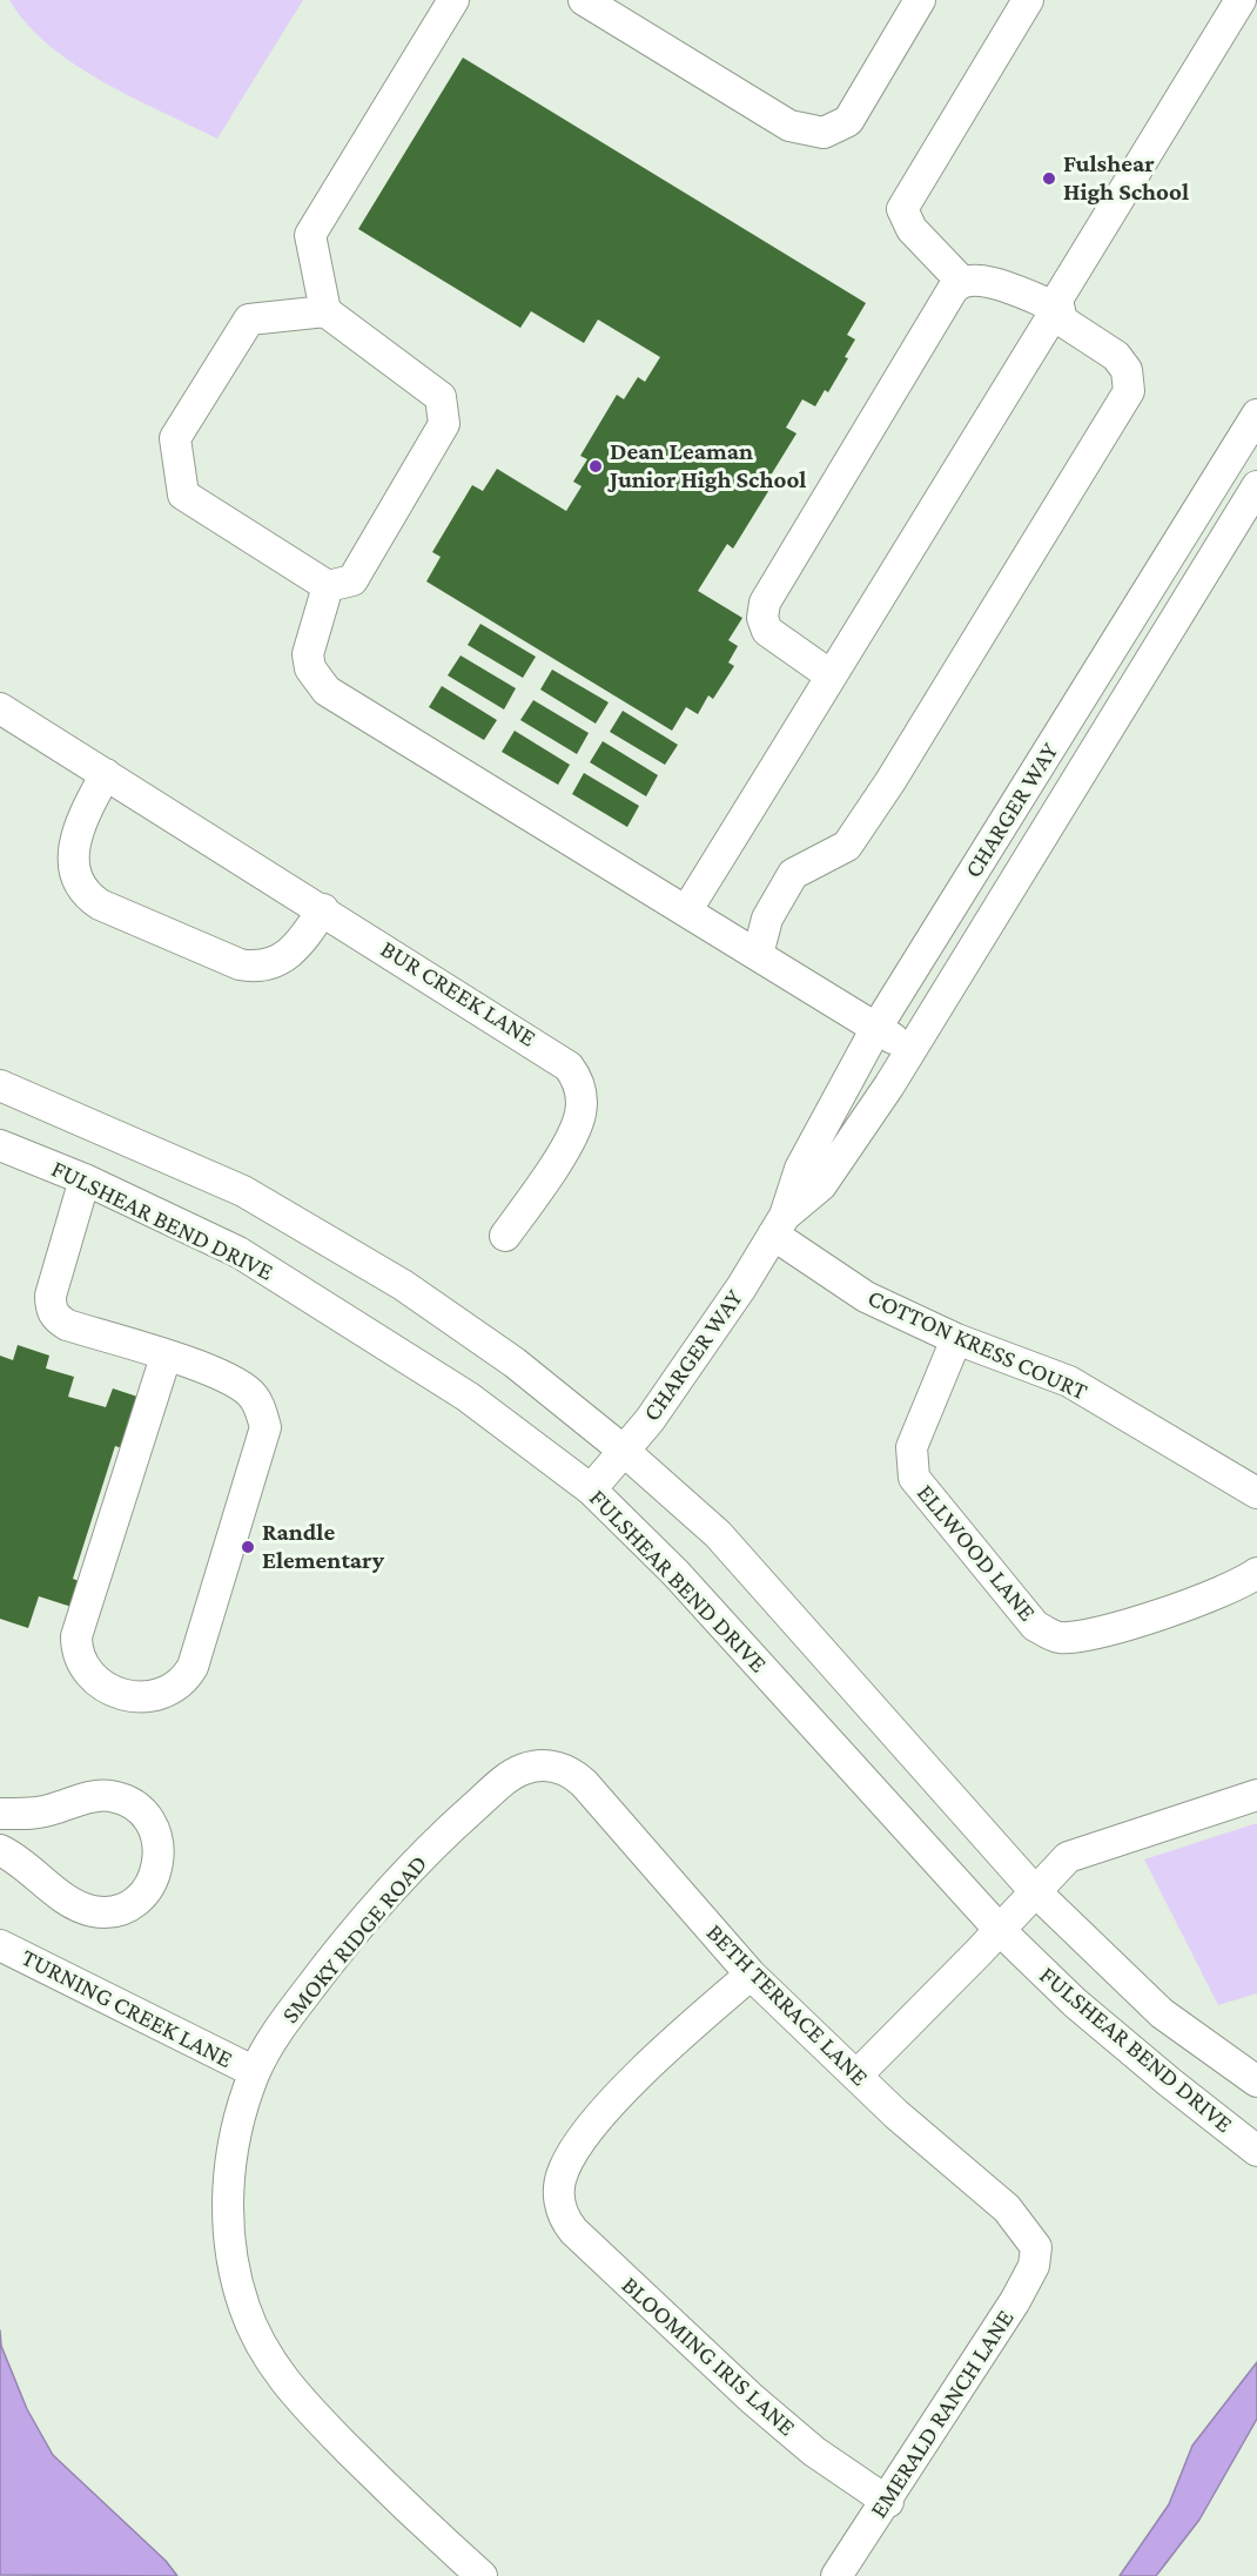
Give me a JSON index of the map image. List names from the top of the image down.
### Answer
{
  "streets": {
    "street": [
      "CHARGER WAY",
      "BUR CREEK LANE",
      "FULSHEAR BEND DRIVE",
      "COTTON KRESS COURT",
      "ELLWOOD LANE",
      "SMOKY RIDGE ROAD",
      "BETH TERRACE LANE",
      "TURNING CREEK LANE",
      "BLOOMING IRIS LANE",
      "EMERALD RANCH LANE"
    ]
  },
  "crossings": [
    ["CHARGER WAY", "FULSHEAR BEND DRIVE"],
    ["CHARGER WAY", "COTTON KRESS COURT"],
    ["COTTON KRESS COURT", "ELLWOOD LANE"],
    ["SMOKY RIDGE ROAD", "BETH TERRACE LANE"],
    ["SMOKY RIDGE ROAD", "TURNING CREEK LANE"],
    ["BETH TERRACE LANE", "BLOOMING IRIS LANE"],
    ["BETH TERRACE LANE", "EMERALD RANCH LANE"],
    ["BLOOMING IRIS LANE", "EMERALD RANCH LANE"]
  ],
  "places": ["Fulshear High School", "Dean Leaman Junior High School", "Randle Elementary"]
}
